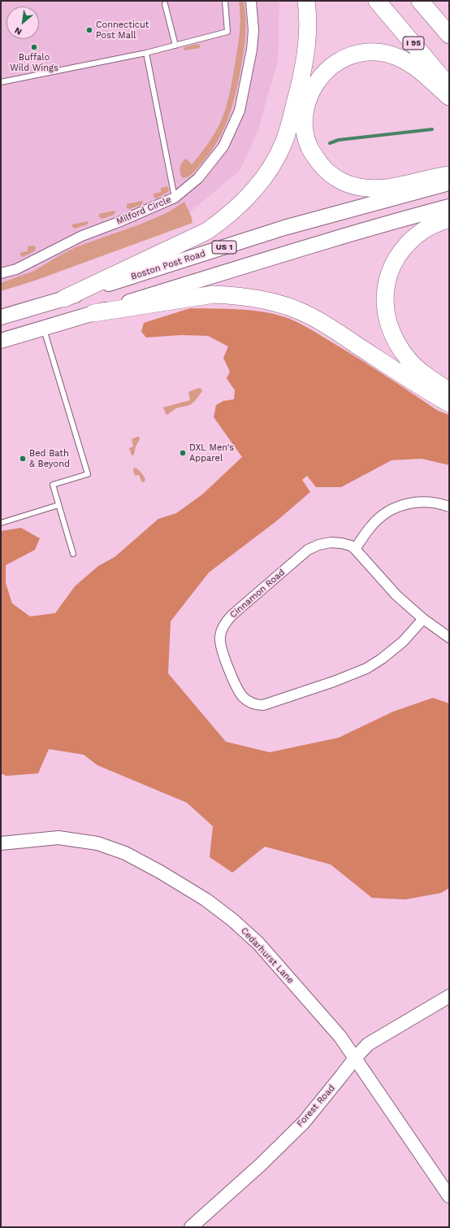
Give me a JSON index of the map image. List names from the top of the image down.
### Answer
{
  "streets": {
    "highway": ["I 95"],
    "main road": ["US 1", "Boston Post Road"],
    "street": [
      "Milford Circle",
      "Cinnamon Road",
      "Cedarhurst Lane",
      "Forest Road"
    ]
  },
  "crossings": [
    ["Cedarhurst Lane", "Forest Road"]
  ],
  "places": [
    "Connecticut Post Mall",
    "Buffalo Wild Wings",
    "DXL Men's Apparel",
    "Bed Bath & Beyond"
  ],
  "north": "bottom left"
}
